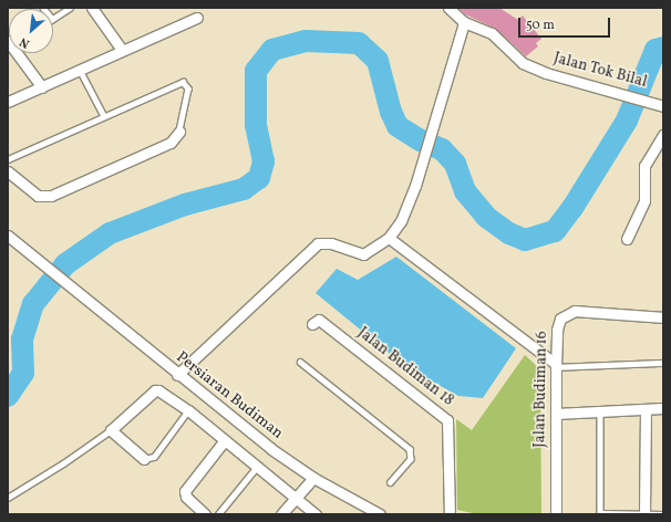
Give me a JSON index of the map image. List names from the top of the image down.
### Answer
{
  "streets": {
    "street": [
      "Jalan Tok Bilal",
      "Jalan Budiman 18",
      "Jalan Budiman 16",
      "Persiaran Budiman"
    ]
  },
  "scale_bar": "50 m",
  "north": "bottom left"
}
